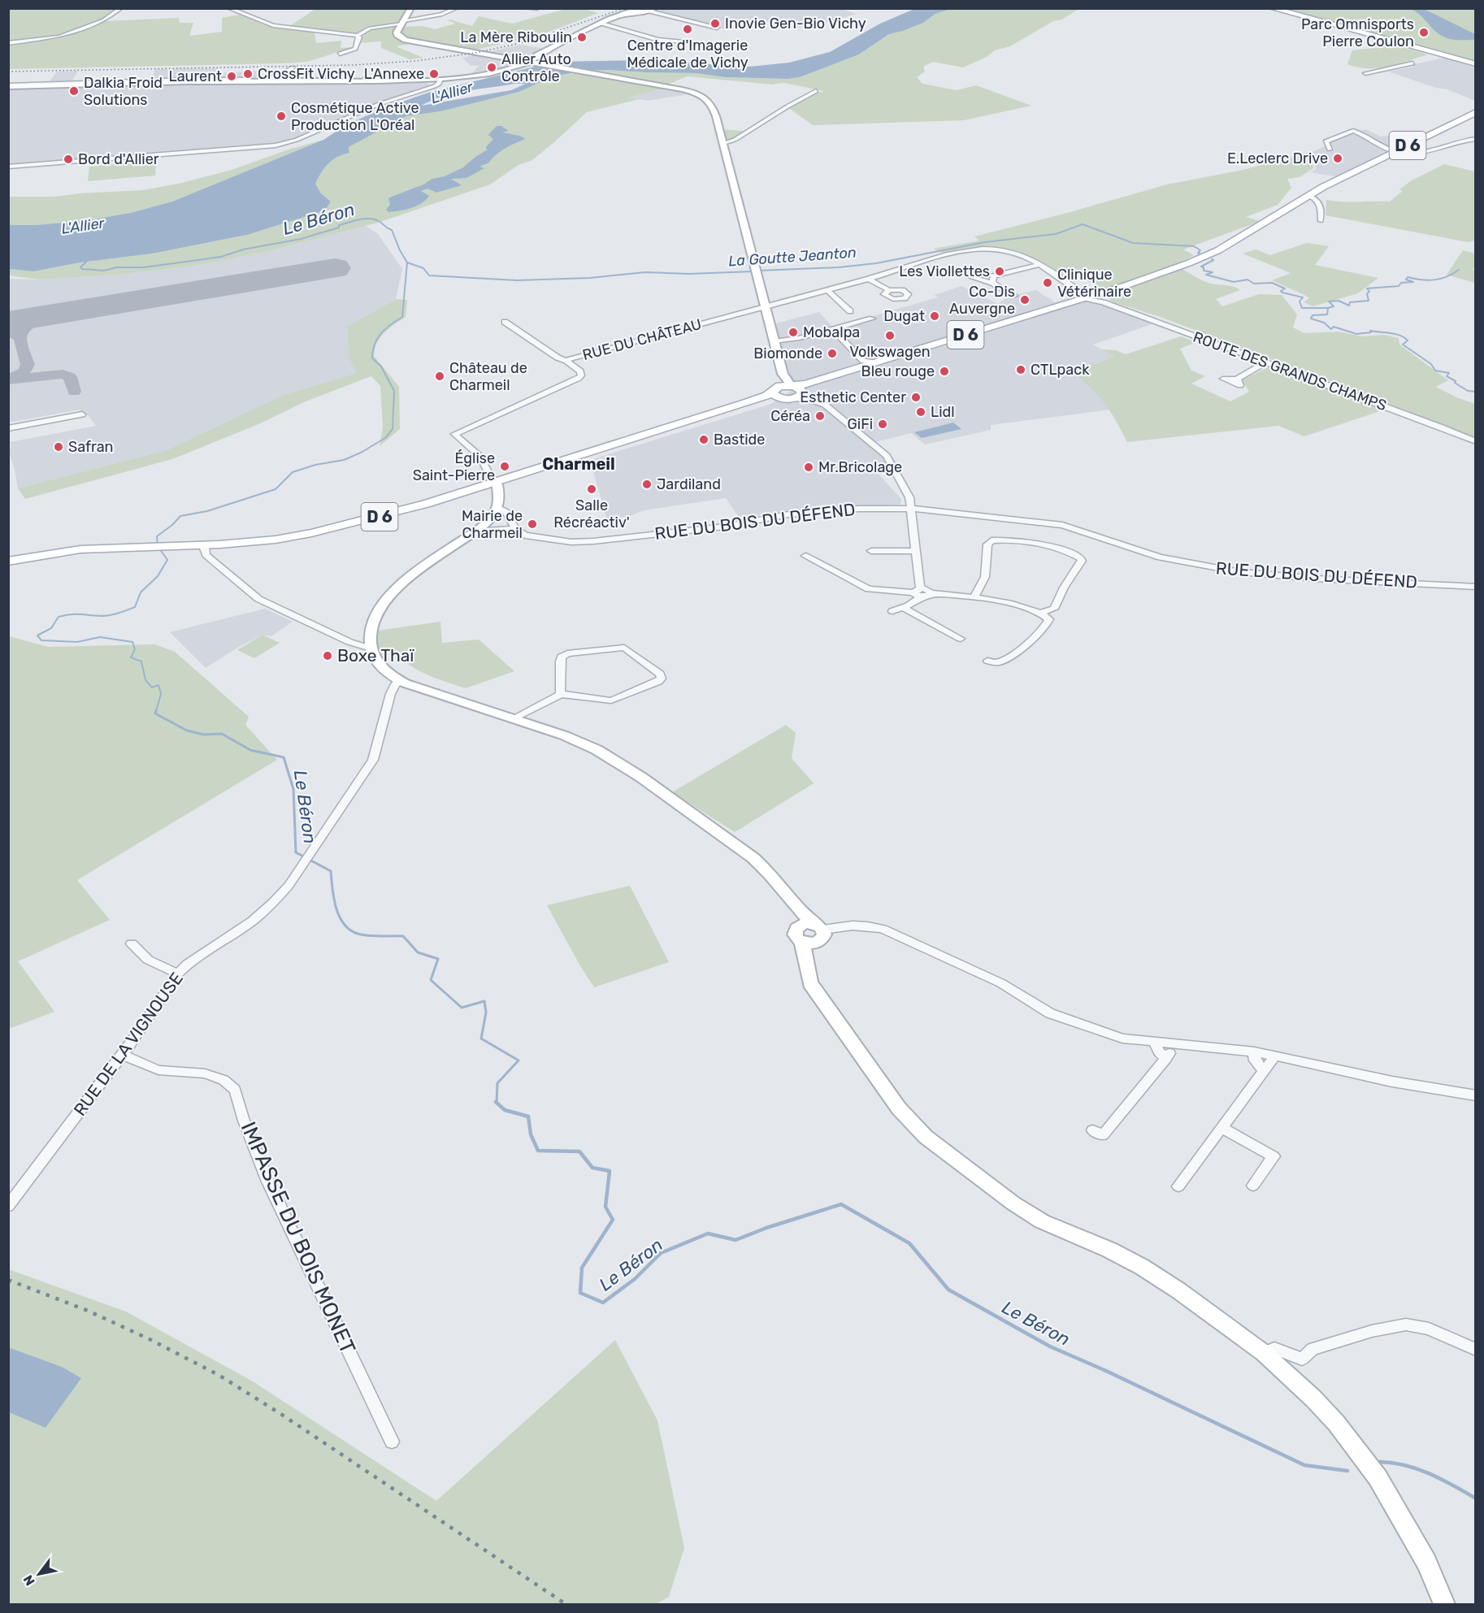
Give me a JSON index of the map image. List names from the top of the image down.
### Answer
{
  "streets": {
    "main road": ["D 6"],
    "street": [
      "RUE DU CHÂTEAU",
      "ROUTE DES GRANDS CHAMPS",
      "RUE DU BOIS DU DÉFEND",
      "RUE DE LA VIGNOUSE",
      "IMPASSE DU BOIS MONET"
    ]
  },
  "crossings": [
    ["D 6", "RUE DU CHÂTEAU"],
    ["D 6", "ROUTE DES GRANDS CHAMPS"],
    ["RUE DU CHÂTEAU", "ROUTE DES GRANDS CHAMPS"],
    ["RUE DE LA VIGNOUSE", "IMPASSE DU BOIS MONET"]
  ],
  "districts": ["Charmeil"],
  "water": ["L'Allier", "Le Béron", "La Goutte Jeanton"],
  "places": [
    "Inovie Gen-Bio Vichy",
    "Centre d'Imagerie Médicale de Vichy",
    "Parc Omnisports Pierre Coulon",
    "La Mère Riboulin",
    "Allier Auto Contrôle",
    "CrossFit Vichy",
    "L'Annexe",
    "Laurent",
    "Dalkia Froid Solutions",
    "Cosmétique Active Production L'Oréal",
    "E.Leclerc Drive",
    "Bord d'Allier",
    "Les Viollettes",
    "Clinique Vétérinaire",
    "Co-Dis Auvergne",
    "Dugat",
    "Mobalpa",
    "Volkswagen",
    "Biomonde",
    "CTLpack",
    "Bleu rouge",
    "Château de Charmeil",
    "Esthetic Center",
    "Lidl",
    "Céréa",
    "GiFi",
    "Bastide",
    "Safran",
    "Église Saint-Pierre",
    "Mr.Bricolage",
    "Jardiland",
    "Salle Récréactiv'",
    "Mairie de Charmeil",
    "Boxe Thaï"
  ],
  "north": "bottom left"
}
